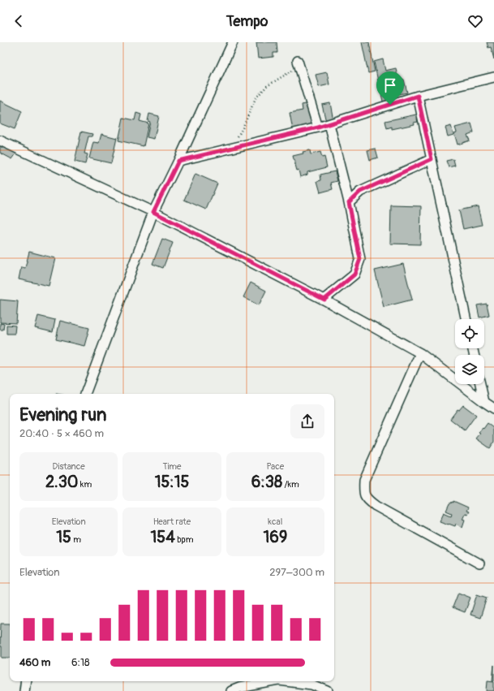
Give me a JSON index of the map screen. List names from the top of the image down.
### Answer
{
  "page": {
    "header": "Tempo",
    "heading": ["Evening run", "20:40 · 5 × 460 m"],
    "stats": [
      ["Distance", "2.30 km"],
      ["Time", "15:15"],
      ["Pace", "6:38 /km"],
      ["Elevation", "15 m"],
      ["Heart rate", "154 bpm"],
      ["kcal", "169"]
    ],
    "chart": ["Elevation", "297–300 m"],
    "list": [
      {
        "name": "460 m",
        "note": "6:18"
      }
    ]
  }
}
